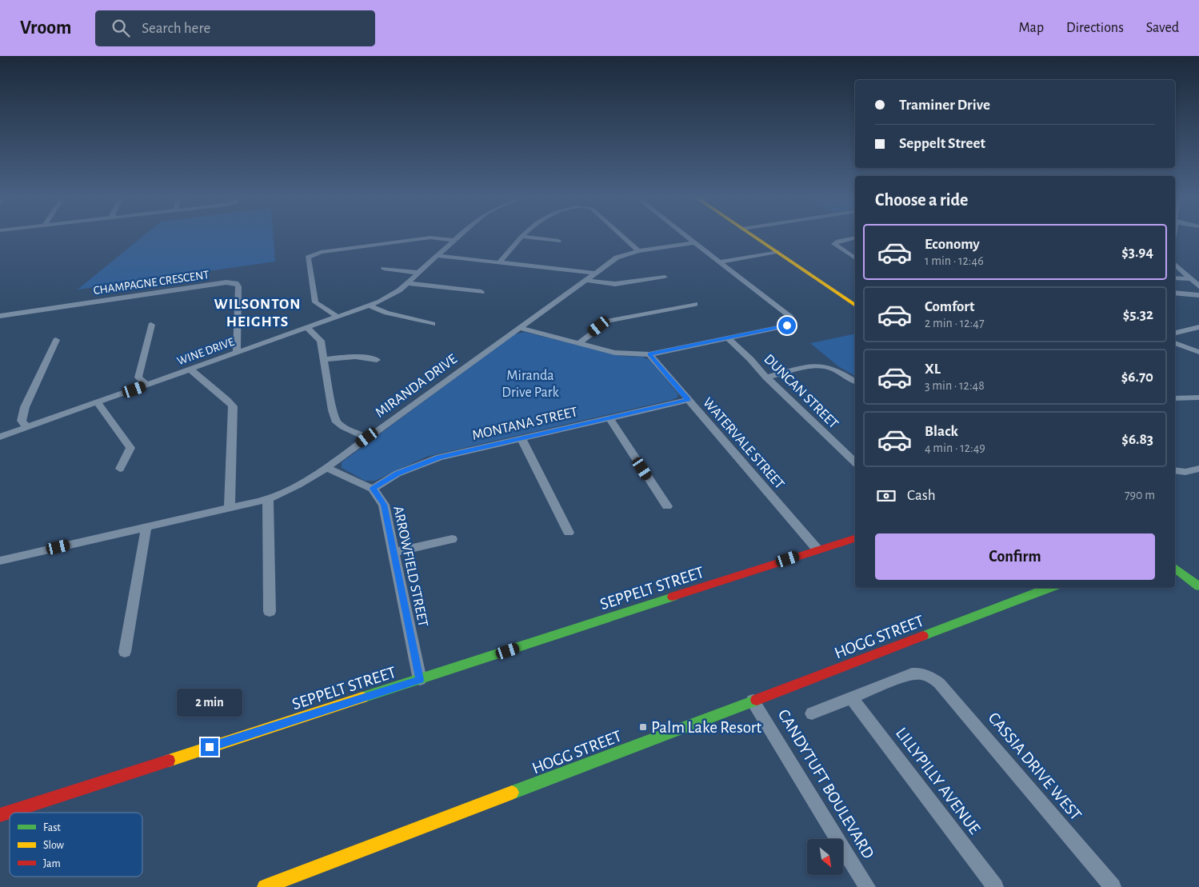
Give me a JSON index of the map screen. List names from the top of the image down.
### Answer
{
  "streets": {
    "street": [
      "CHAMPAGNE CRESCENT",
      "WINE DRIVE",
      "MIRANDA DRIVE",
      "DUNCAN STREET",
      "MONTANA STREET",
      "WATERVALE STREET",
      "ARROWFIELD STREET",
      "SEPPELT STREET",
      "HOGG STREET",
      "CASSIA DRIVE WEST",
      "LILLYPILLY AVENUE",
      "CANDYTUFT BOULEVARD"
    ]
  },
  "crossings": [
    ["CHAMPAGNE CRESCENT", "WINE DRIVE"],
    ["MONTANA STREET", "WATERVALE STREET"],
    ["MONTANA STREET", "ARROWFIELD STREET"],
    ["WATERVALE STREET", "SEPPELT STREET"],
    ["ARROWFIELD STREET", "SEPPELT STREET"],
    ["HOGG STREET", "CANDYTUFT BOULEVARD"],
    ["CASSIA DRIVE WEST", "LILLYPILLY AVENUE"]
  ],
  "districts": ["WILSONTON HEIGHTS"],
  "parks": ["Miranda Drive Park"],
  "places": {
    "transit": ["Palm Lake Resort"]
  },
  "legend": ["Fast", "Slow", "Jam"],
  "north": "bottom right",
  "page": {
    "header": "Vroom",
    "search": "Search here",
    "nav": ["Map", "Directions", "Saved"],
    "banner": ["Traminer Drive", "Seppelt Street"],
    "heading": "Choose a ride",
    "list": [
      {
        "name": "Economy",
        "note": "1 min · 12:46",
        "value": "$3.94"
      },
      {
        "name": "Comfort",
        "note": "2 min · 12:47",
        "value": "$5.32"
      },
      {
        "name": "XL",
        "note": "3 min · 12:48",
        "value": "$6.70"
      },
      {
        "name": "Black",
        "note": "4 min · 12:49",
        "value": "$6.83"
      }
    ],
    "pay": ["Cash", "790 m"],
    "buttons": "Confirm",
    "bubble": "2 min"
  }
}
